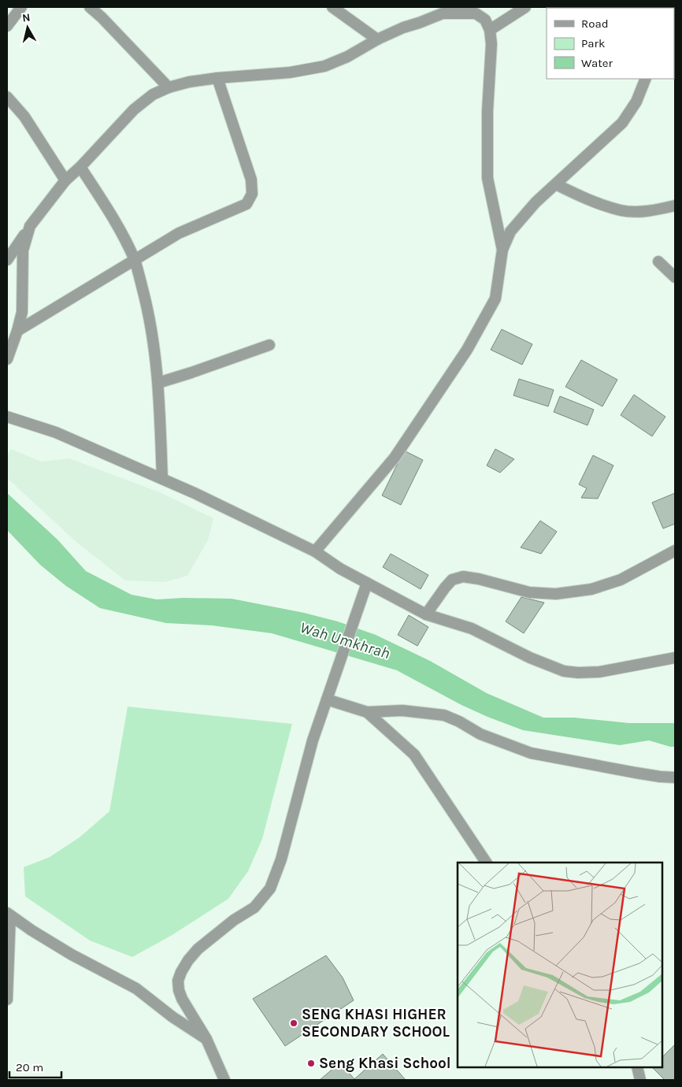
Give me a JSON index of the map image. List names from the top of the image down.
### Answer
{
  "water": ["Wah Umkhrah"],
  "places": ["SENG KHASI HIGHER SECONDARY SCHOOL", "Seng Khasi School"],
  "legend": ["Road", "Park", "Water"],
  "scale_bar": "20 m",
  "north": "top"
}
